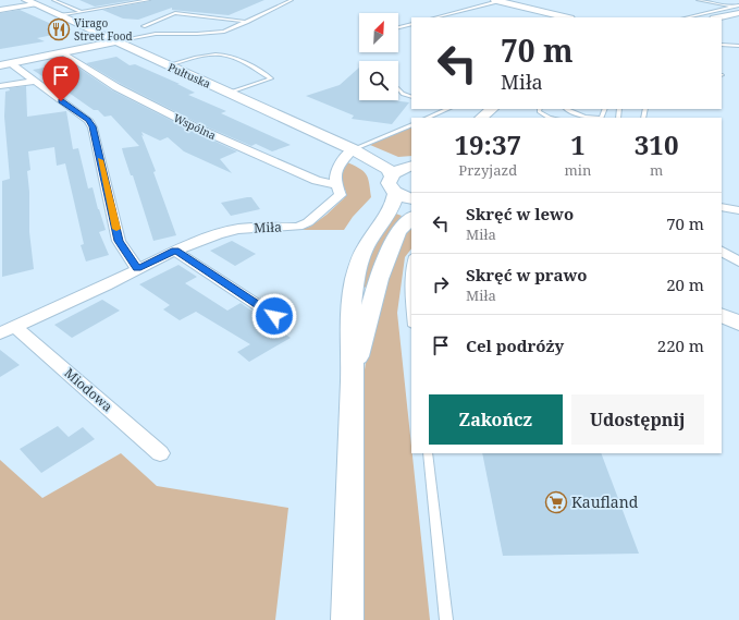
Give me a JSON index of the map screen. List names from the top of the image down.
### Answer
{
  "streets": {
    "main road": ["Pułtuska"],
    "street": ["Wspólna", "Miła", "Miodowa"]
  },
  "crossings": [
    ["Pułtuska", "Miła"],
    ["Wspólna", "Miła"],
    ["Miła", "Miodowa"]
  ],
  "places": {
    "restaurant": ["Virago Street Food"],
    "supermarket": ["Kaufland"]
  },
  "north": "top right",
  "page": {
    "turn": ["70 m", "Miła"],
    "eta": [
      "19:37",
      "Przyjazd",
      "1",
      "min",
      "310",
      "m"
    ],
    "list": [
      {
        "name": "Skręć w lewo",
        "note": "Miła",
        "value": "70 m"
      },
      {
        "name": "Skręć w prawo",
        "note": "Miła",
        "value": "20 m"
      },
      {
        "name": "Cel podróży",
        "value": "220 m"
      }
    ],
    "buttons": ["Zakończ", "Udostępnij"]
  }
}
